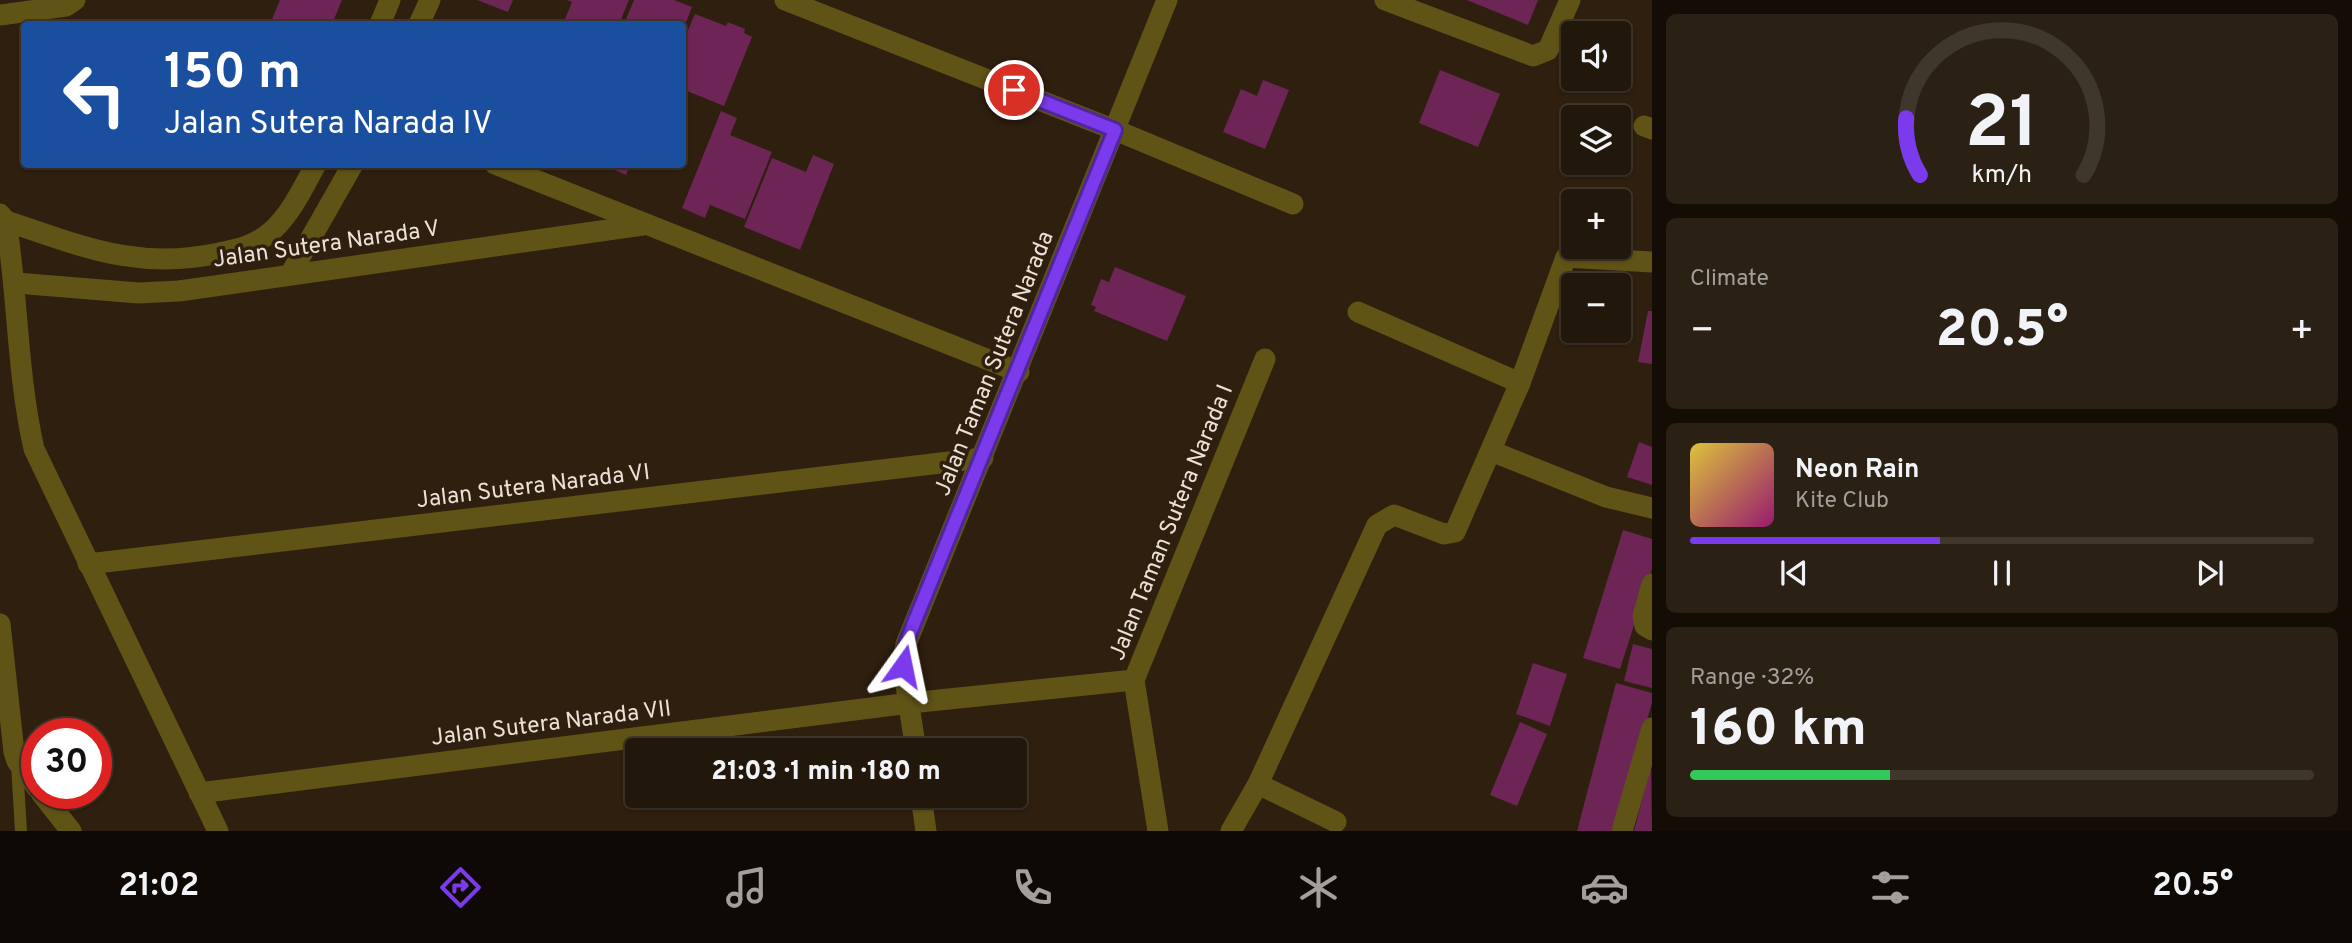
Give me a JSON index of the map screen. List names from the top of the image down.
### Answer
{
  "streets": {
    "street": [
      "Jalan Sutera Narada V",
      "Jalan Taman Sutera Narada",
      "Jalan Sutera Narada VI",
      "Jalan Taman Sutera Narada I",
      "Jalan Sutera Narada VII"
    ]
  },
  "crossings": [
    ["Jalan Sutera Narada V", "Jalan Taman Sutera Narada"],
    ["Jalan Taman Sutera Narada", "Jalan Sutera Narada VI"],
    ["Jalan Taman Sutera Narada", "Jalan Sutera Narada VII"],
    ["Jalan Taman Sutera Narada I", "Jalan Sutera Narada VII"]
  ],
  "page": {
    "map_buttons": ["+", "−"],
    "turn": ["150 m", "Jalan Sutera Narada IV"],
    "tile": [
      "Climate",
      ["Range · 32%", "160 km"]
    ],
    "heat": ["−", "20.5°", "+"],
    "song": ["Neon Rain", "Kite Club"],
    "limit": "30",
    "trip": "21:03 · 1 min · 180 m",
    "tabs": ["21:02", "20.5°"],
    "gauge": ["21", "km/h"]
  }
}
